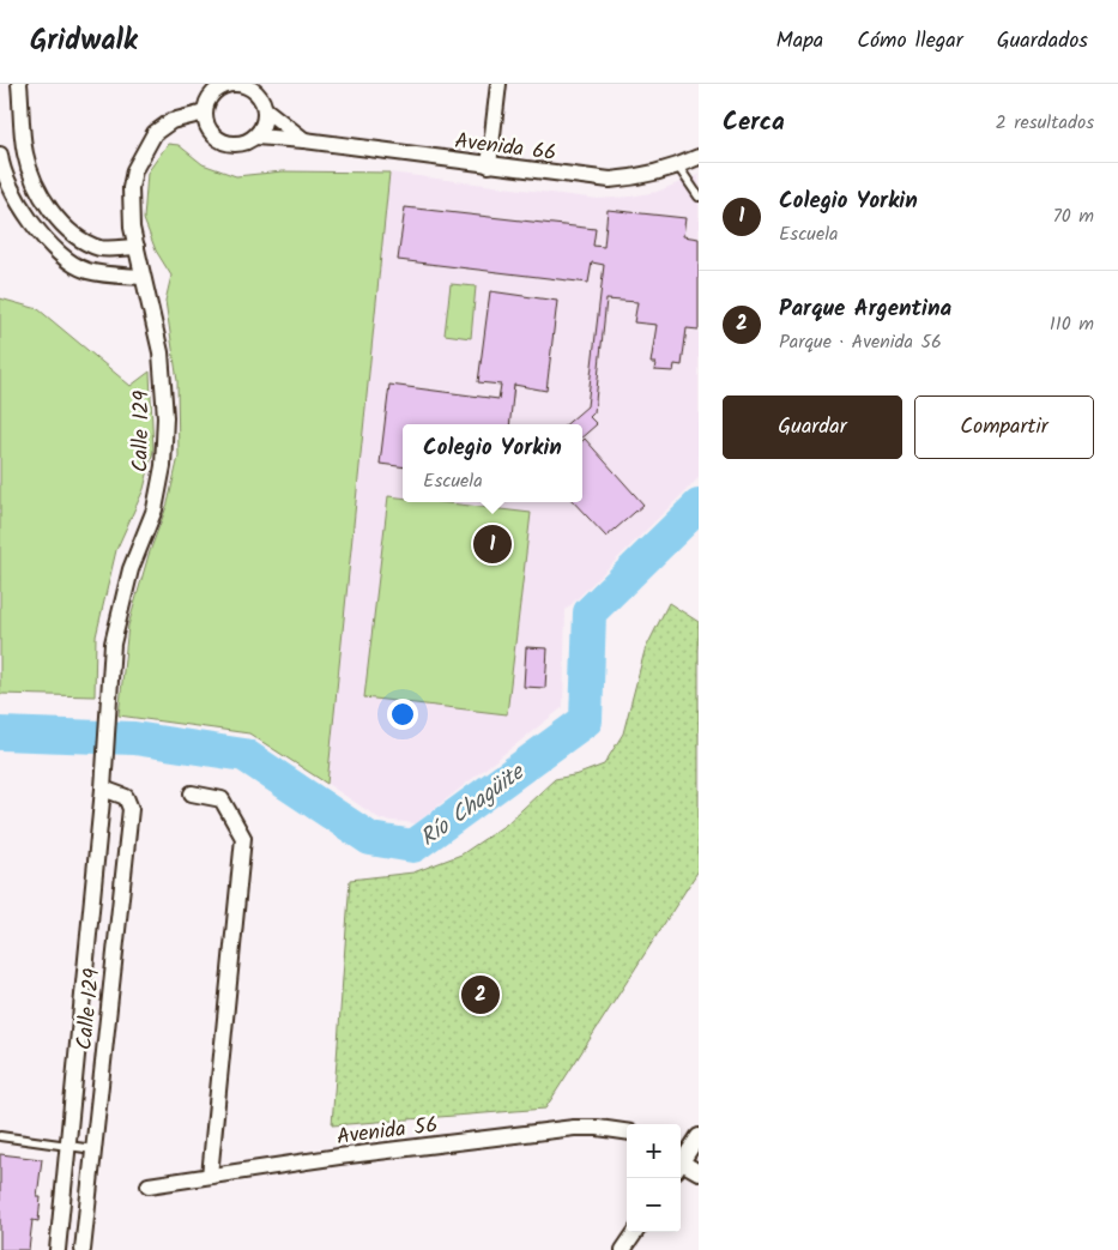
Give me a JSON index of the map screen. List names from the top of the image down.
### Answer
{
  "streets": {
    "street": ["Avenida 66", "Calle 129", "Avenida 56"]
  },
  "crossings": [
    ["Avenida 66", "Calle 129"]
  ],
  "water": ["Río Chagüite"],
  "page": {
    "header": "Gridwalk",
    "nav": ["Mapa", "Cómo llegar", "Guardados"],
    "heading": ["Cerca", "2 resultados"],
    "list": [
      {
        "mark": "1",
        "name": "Colegio Yorkin",
        "note": "Escuela",
        "value": "70 m"
      },
      {
        "mark": "2",
        "name": "Parque Argentina",
        "note": "Parque · Avenida 56",
        "value": "110 m"
      }
    ],
    "buttons": ["Guardar", "Compartir"],
    "popup": ["Colegio Yorkin", "Escuela"],
    "pins": ["1", "2"],
    "map_buttons": ["+", "−"]
  }
}
